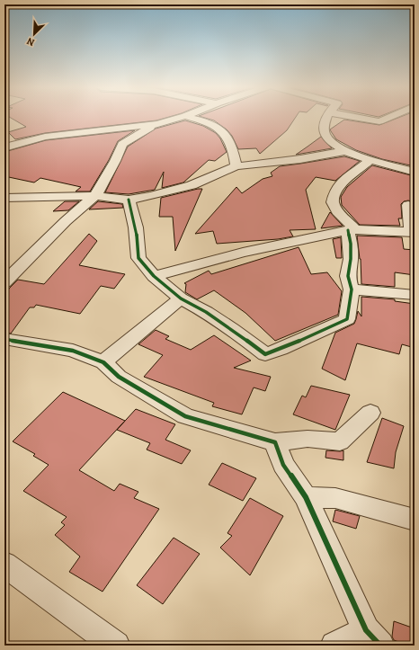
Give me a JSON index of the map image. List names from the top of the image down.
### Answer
{
  "north": "bottom left"
}
